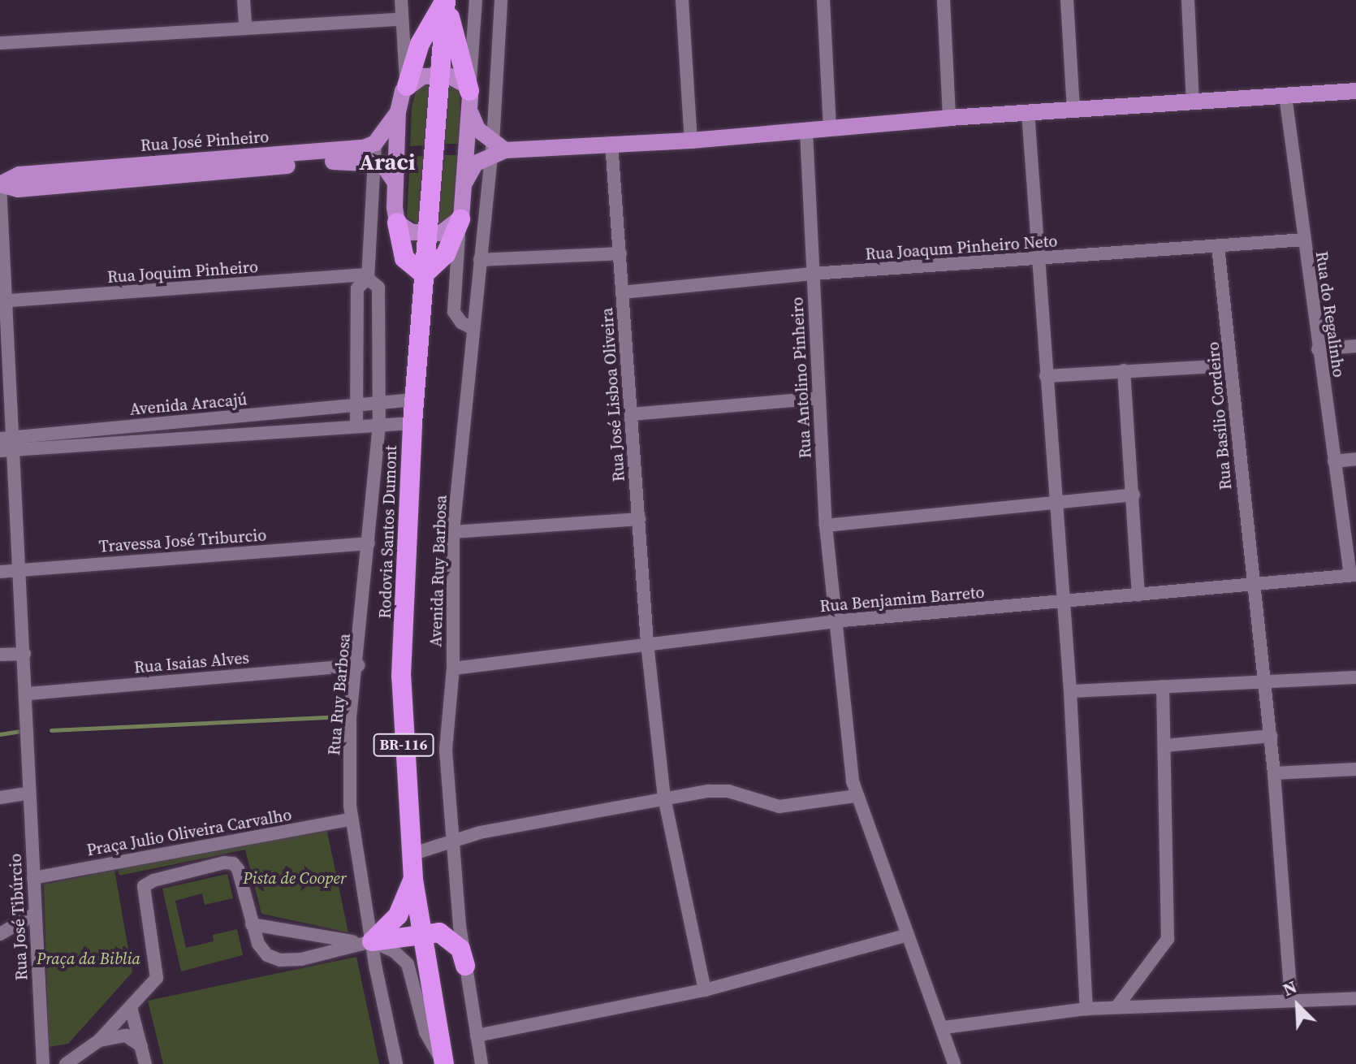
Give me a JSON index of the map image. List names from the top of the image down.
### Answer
{
  "streets": {
    "highway": ["Rodovia Santos Dumont", "BR-116"],
    "main road": ["Rua José Pinheiro"],
    "street": [
      "Rua Joaqum Pinheiro Neto",
      "Rua Joquim Pinheiro",
      "Rua do Regalinho",
      "Rua Antolino Pinheiro",
      "Rua José Lisboa Oliveira",
      "Avenida Aracajú",
      "Rua Basílio Cordeiro",
      "Travessa José Triburcio",
      "Avenida Ruy Barbosa",
      "Rua Benjamim Barreto",
      "Rua Isaias Alves",
      "Rua Ruy Barbosa",
      "Praça Julio Oliveira Carvalho",
      "Rua José Tibúrcio"
    ]
  },
  "crossings": [
    ["Rua Joaqum Pinheiro Neto", "Rua do Regalinho"],
    ["Rua Joaqum Pinheiro Neto", "Rua Antolino Pinheiro"],
    ["Rua Joaqum Pinheiro Neto", "Rua José Lisboa Oliveira"],
    ["Rua Joaqum Pinheiro Neto", "Rua Basílio Cordeiro"],
    ["Rua Joquim Pinheiro", "Rua Ruy Barbosa"],
    ["Rua Joquim Pinheiro", "Rua José Tibúrcio"],
    ["Rua do Regalinho", "Rua Benjamim Barreto"],
    ["Rua Antolino Pinheiro", "Rua Benjamim Barreto"],
    ["Rua José Lisboa Oliveira", "Rua Benjamim Barreto"],
    ["Avenida Aracajú", "Rodovia Santos Dumont"],
    ["Avenida Aracajú", "Rua Ruy Barbosa"],
    ["Avenida Aracajú", "Rua José Tibúrcio"],
    ["Rua Basílio Cordeiro", "Rua Benjamim Barreto"],
    ["Travessa José Triburcio", "Rua Ruy Barbosa"],
    ["Travessa José Triburcio", "Rua José Tibúrcio"],
    ["Avenida Ruy Barbosa", "Rua Benjamim Barreto"],
    ["Rua Isaias Alves", "Rua Ruy Barbosa"],
    ["Rua Isaias Alves", "Rua José Tibúrcio"],
    ["Rua Ruy Barbosa", "Praça Julio Oliveira Carvalho"],
    ["Praça Julio Oliveira Carvalho", "Rua José Tibúrcio"]
  ],
  "districts": ["Araci"],
  "parks": ["Pista de Cooper", "Praça da Biblia"],
  "north": "top left"
}
